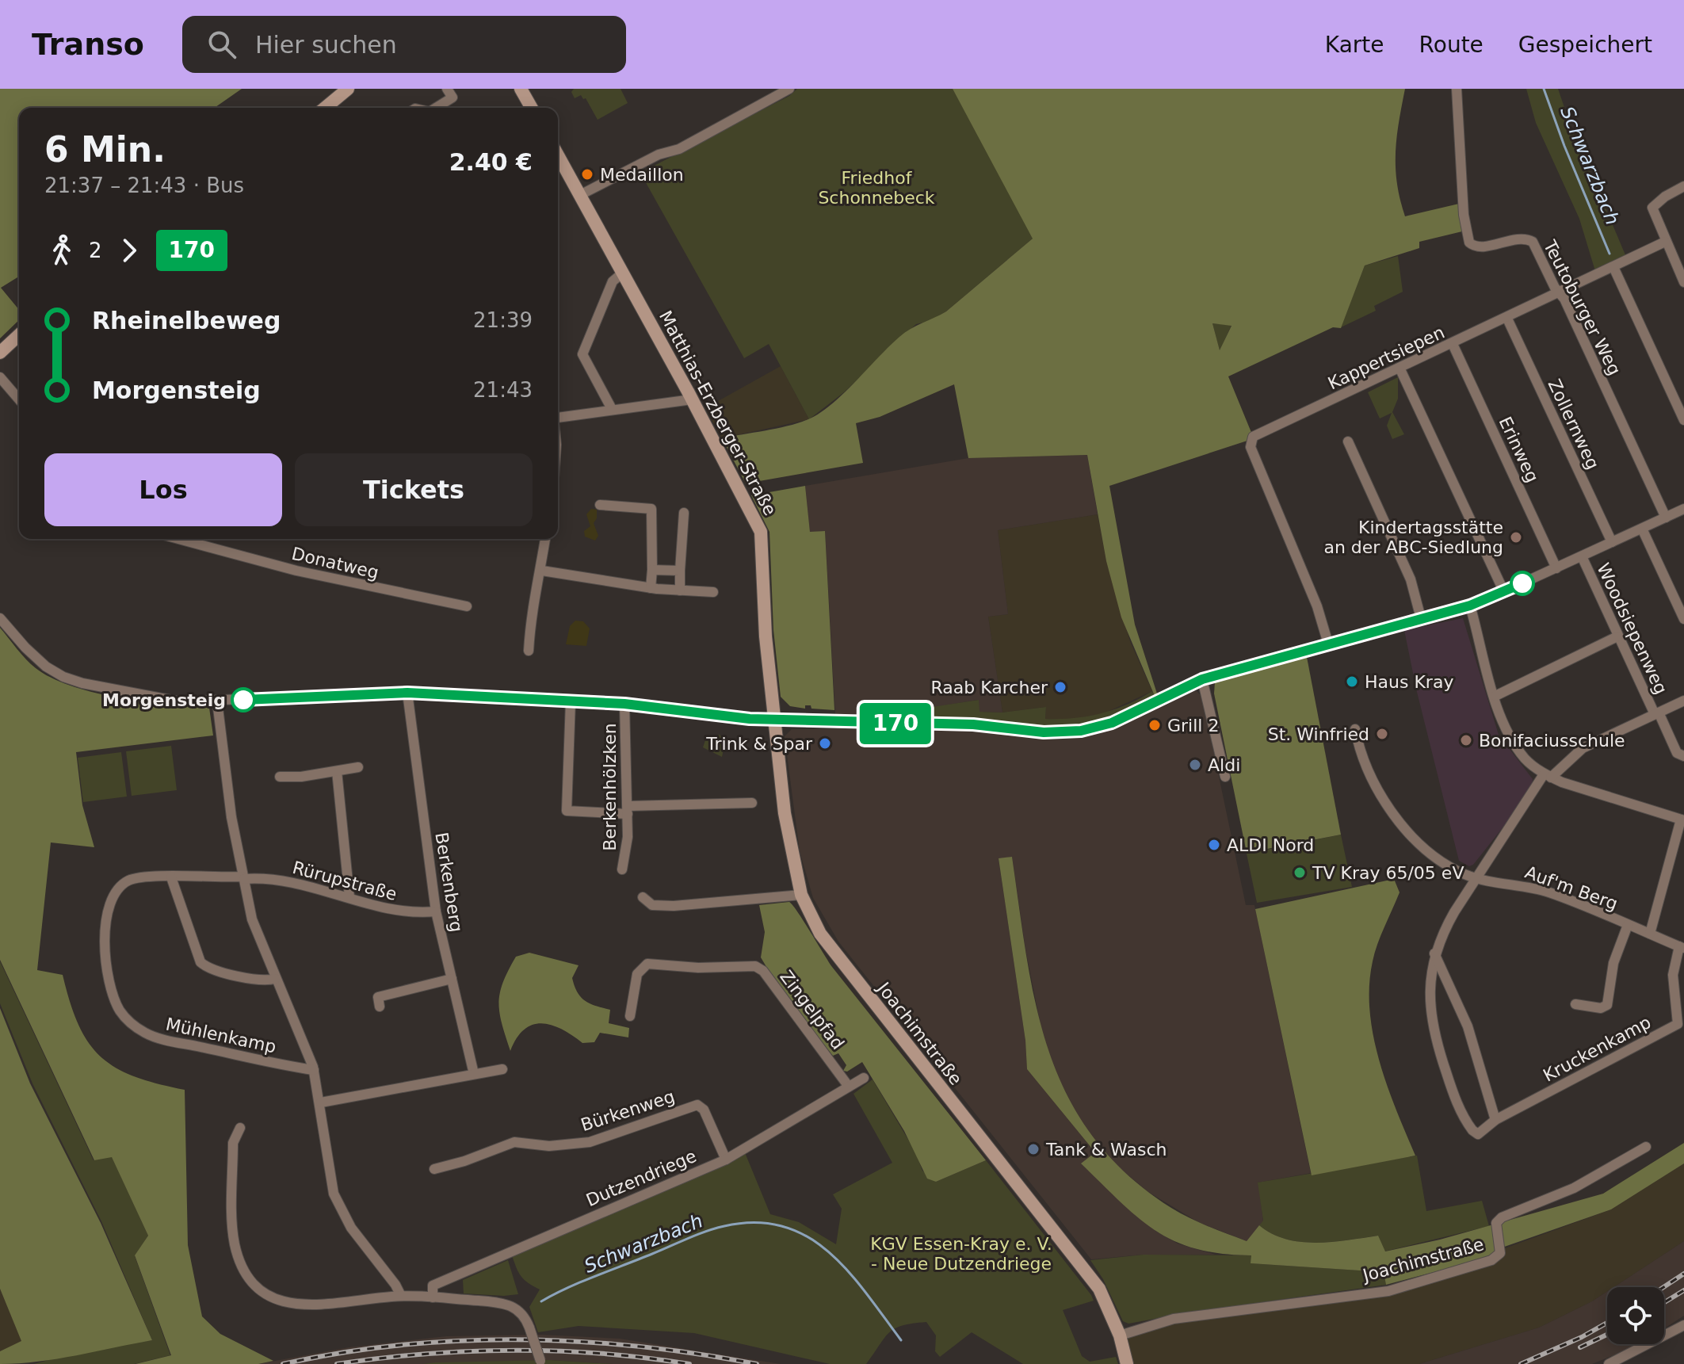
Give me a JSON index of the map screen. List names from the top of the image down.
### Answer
{
  "streets": {
    "street": [
      "Teutoburger Weg",
      "Kappertsiepen",
      "Matthias-Erzberger-Straße",
      "Zollernweg",
      "Erinweg",
      "Donatweg",
      "Woodsiepenweg",
      "Berkenhölzken",
      "Rürupstraße",
      "Berkenberg",
      "Auf'm Berg",
      "Zingelpfad",
      "Joachimstraße",
      "Mühlenkamp",
      "Kruckenkamp",
      "Bürkenweg",
      "Dutzendriege"
    ]
  },
  "crossings": [
    ["Teutoburger Weg", "Kappertsiepen"],
    ["Kappertsiepen", "Zollernweg"],
    ["Kappertsiepen", "Erinweg"],
    ["Matthias-Erzberger-Straße", "Joachimstraße"],
    ["Rürupstraße", "Berkenberg"],
    ["Rürupstraße", "Mühlenkamp"],
    ["Auf'm Berg", "Kruckenkamp"],
    ["Zingelpfad", "Dutzendriege"],
    ["Bürkenweg", "Dutzendriege"]
  ],
  "water": ["Schwarzbach"],
  "parks": ["Friedhof Schonnebeck", "KGV Essen-Kray e. V. - Neue Dutzendriege"],
  "places": [
    "Medaillon",
    "Kindertagsstätte an der ABC-Siedlung",
    "Haus Kray",
    "Raab Karcher",
    "Morgensteig",
    "Grill 2",
    "St. Winfried",
    "Bonifaciusschule",
    "Trink & Spar",
    "Aldi",
    "ALDI Nord",
    "TV Kray 65/05 eV",
    "Tank & Wasch"
  ],
  "lines": ["bus line 170"],
  "page": {
    "header": "Transo",
    "search": "Hier suchen",
    "nav": ["Karte", "Route", "Gespeichert"],
    "on_map": "170",
    "heading": ["6 Min.", "21:37 – 21:43 · Bus", "2.40 €"],
    "legs": ["2", "170"],
    "list": [
      {
        "name": "Rheinelbeweg",
        "value": "21:39"
      },
      {
        "name": "Morgensteig",
        "value": "21:43"
      }
    ],
    "buttons": ["Los", "Tickets"]
  }
}
